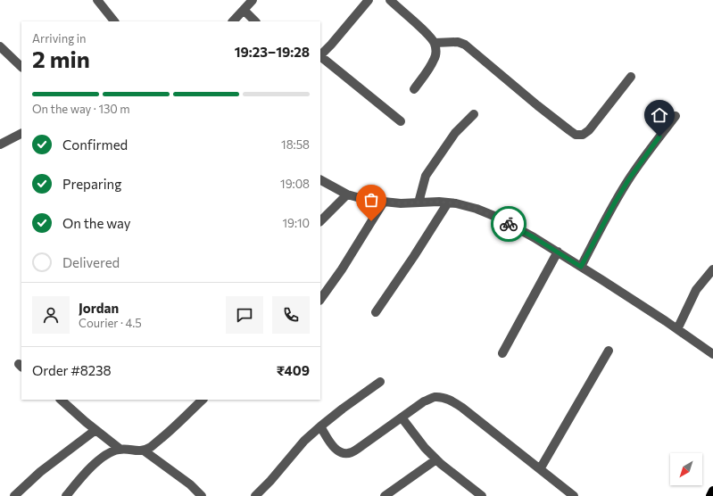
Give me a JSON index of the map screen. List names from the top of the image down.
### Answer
{
  "north": "bottom left",
  "page": {
    "heading": ["2 min", "Arriving in", "19:23–19:28"],
    "panel": [
      "Jordan",
      "Courier · 4.5",
      "Order #8238",
      "₹409"
    ],
    "bar": "On the way · 130 m",
    "list": [
      ["Confirmed", "18:58"],
      ["Preparing", "19:08"],
      ["On the way", "19:10"],
      "Delivered"
    ]
  }
}
